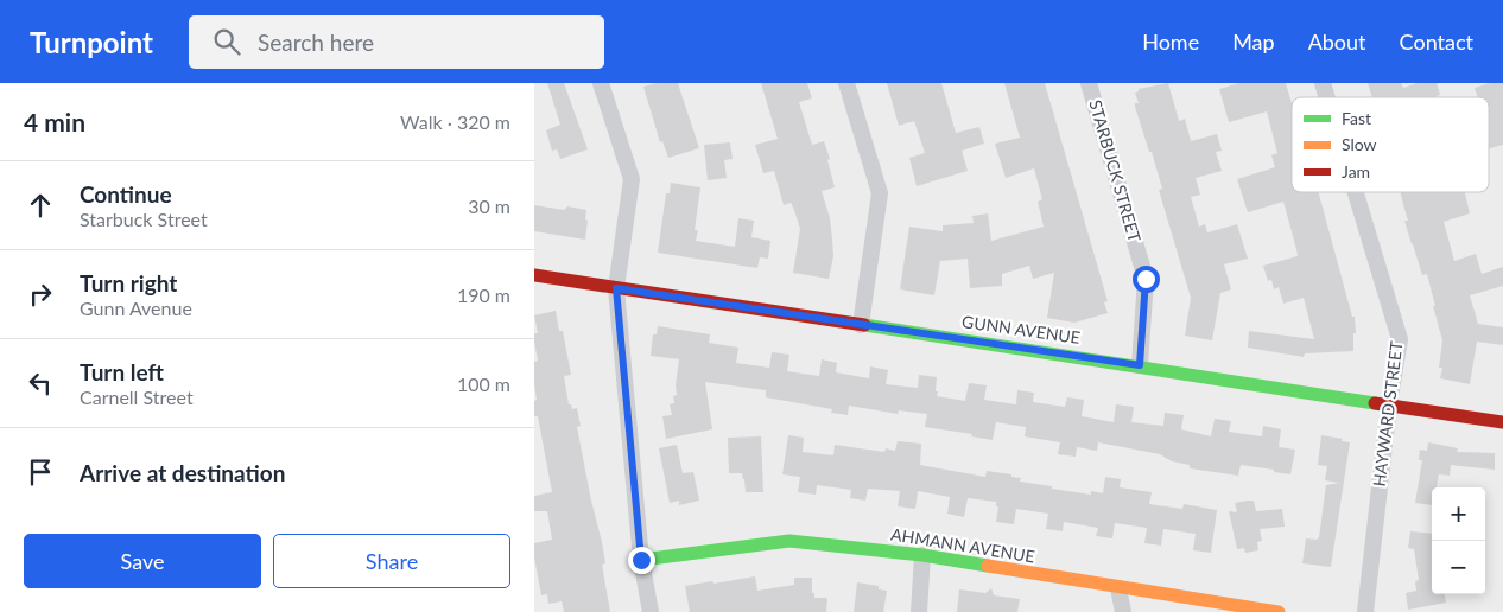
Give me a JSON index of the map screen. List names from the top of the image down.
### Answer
{
  "streets": {
    "street": [
      "STARBUCK STREET",
      "GUNN AVENUE",
      "HAYWARD STREET",
      "AHMANN AVENUE"
    ]
  },
  "crossings": [
    ["STARBUCK STREET", "GUNN AVENUE"],
    ["GUNN AVENUE", "HAYWARD STREET"]
  ],
  "legend": ["Fast", "Slow", "Jam"],
  "page": {
    "header": "Turnpoint",
    "search": "Search here",
    "nav": [
      "Home",
      "Map",
      "About",
      "Contact"
    ],
    "heading": ["4 min", "Walk · 320 m"],
    "list": [
      ["Continue", "Starbuck Street", "30 m"],
      ["Turn right", "Gunn Avenue", "190 m"],
      ["Turn left", "Carnell Street", "100 m"],
      "Arrive at destination"
    ],
    "map_buttons": ["+", "−"],
    "buttons": ["Save", "Share"]
  }
}
